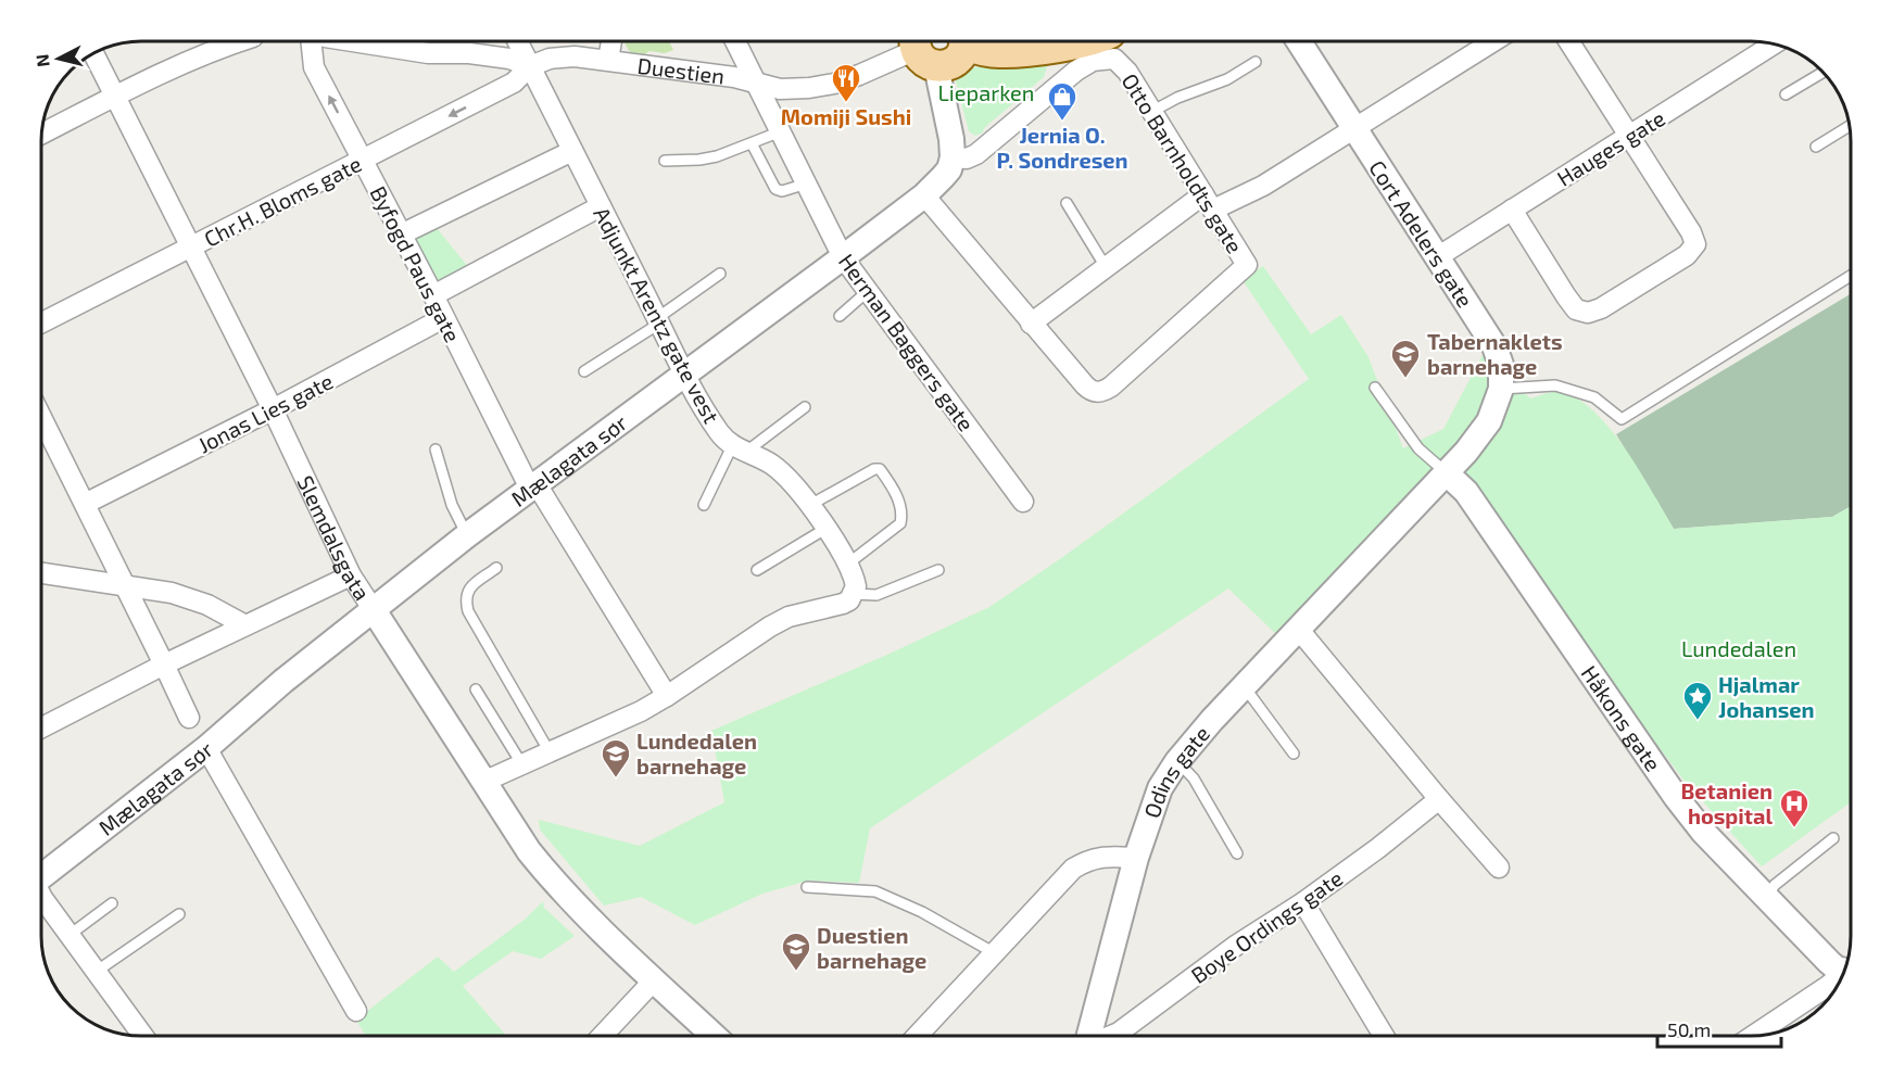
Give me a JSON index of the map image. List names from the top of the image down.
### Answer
{
  "streets": {
    "street": [
      "Duestien",
      "Hauges gate",
      "Otto Barnholdts gate",
      "Chr.H. Bloms gate",
      "Cort Adelers gate",
      "Byfogd Paus gate",
      "Adjunkt Arentz gate vest",
      "Herman Baggers gate",
      "Jonas Lies gate",
      "Mælagata sør",
      "Slemdalsgata",
      "Håkons gate",
      "Odins gate",
      "Boye Ordings gate"
    ]
  },
  "crossings": [
    ["Duestien", "Chr.H. Bloms gate"],
    ["Duestien", "Adjunkt Arentz gate vest"],
    ["Duestien", "Herman Baggers gate"],
    ["Hauges gate", "Cort Adelers gate"],
    ["Chr.H. Bloms gate", "Byfogd Paus gate"],
    ["Chr.H. Bloms gate", "Adjunkt Arentz gate vest"],
    ["Chr.H. Bloms gate", "Slemdalsgata"],
    ["Cort Adelers gate", "Håkons gate"],
    ["Cort Adelers gate", "Odins gate"],
    ["Byfogd Paus gate", "Jonas Lies gate"],
    ["Byfogd Paus gate", "Mælagata sør"],
    ["Adjunkt Arentz gate vest", "Mælagata sør"],
    ["Herman Baggers gate", "Mælagata sør"],
    ["Jonas Lies gate", "Slemdalsgata"],
    ["Mælagata sør", "Slemdalsgata"],
    ["Håkons gate", "Odins gate"]
  ],
  "parks": ["Lieparken", "Lundedalen"],
  "places": {
    "restaurant": ["Momiji Sushi"],
    "shop": ["Jernia O. P. Sondresen"],
    "school or university": ["Tabernaklets barnehage", "Lundedalen barnehage", "Duestien barnehage"],
    "place": ["Hjalmar Johansen"],
    "hospital": ["Betanien hospital"]
  },
  "scale_bar": "50 m",
  "north": "left"
}
